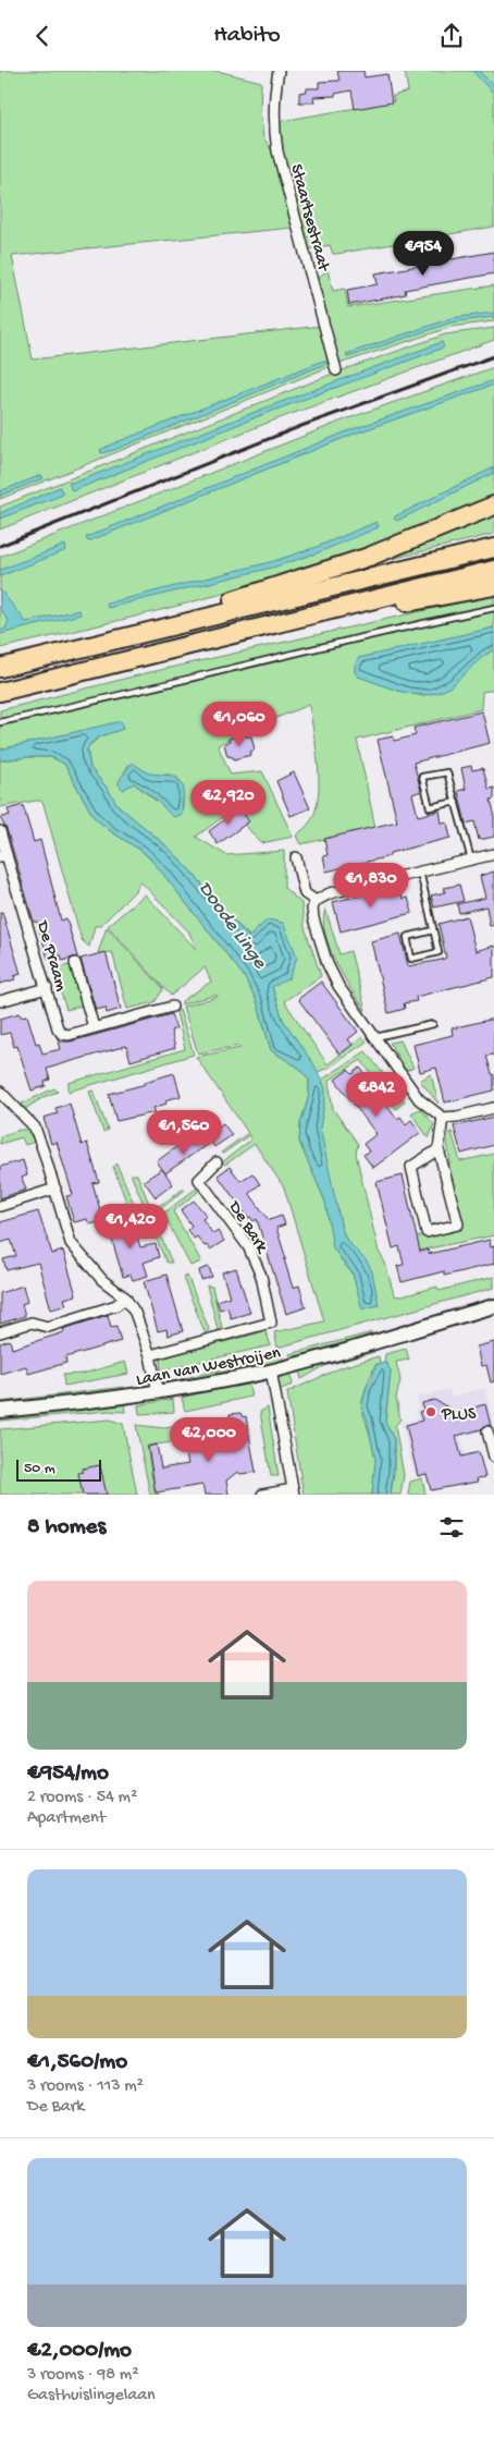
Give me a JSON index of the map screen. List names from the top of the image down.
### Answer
{
  "streets": {
    "street": [
      "Staartsestraat",
      "De Praam",
      "De Bark",
      "Laan van Westroijen"
    ]
  },
  "water": ["Doode Linge"],
  "places": ["PLUS"],
  "scale_bar": "50 m",
  "page": {
    "header": "Habito",
    "price": [
      "€954",
      "€1,060",
      "€2,920",
      "€1,830",
      "€842",
      "€1,560",
      "€1,420",
      "€2,000"
    ],
    "scale": "50 m",
    "heading": "8 homes",
    "list": [
      {
        "name": "€954/mo",
        "note": "2 rooms · 54 m² · Apartment"
      },
      {
        "name": "€1,560/mo",
        "note": "3 rooms · 113 m² · De Bark"
      },
      {
        "name": "€2,000/mo",
        "note": "3 rooms · 98 m² · Gasthuislingelaan"
      }
    ]
  }
}
